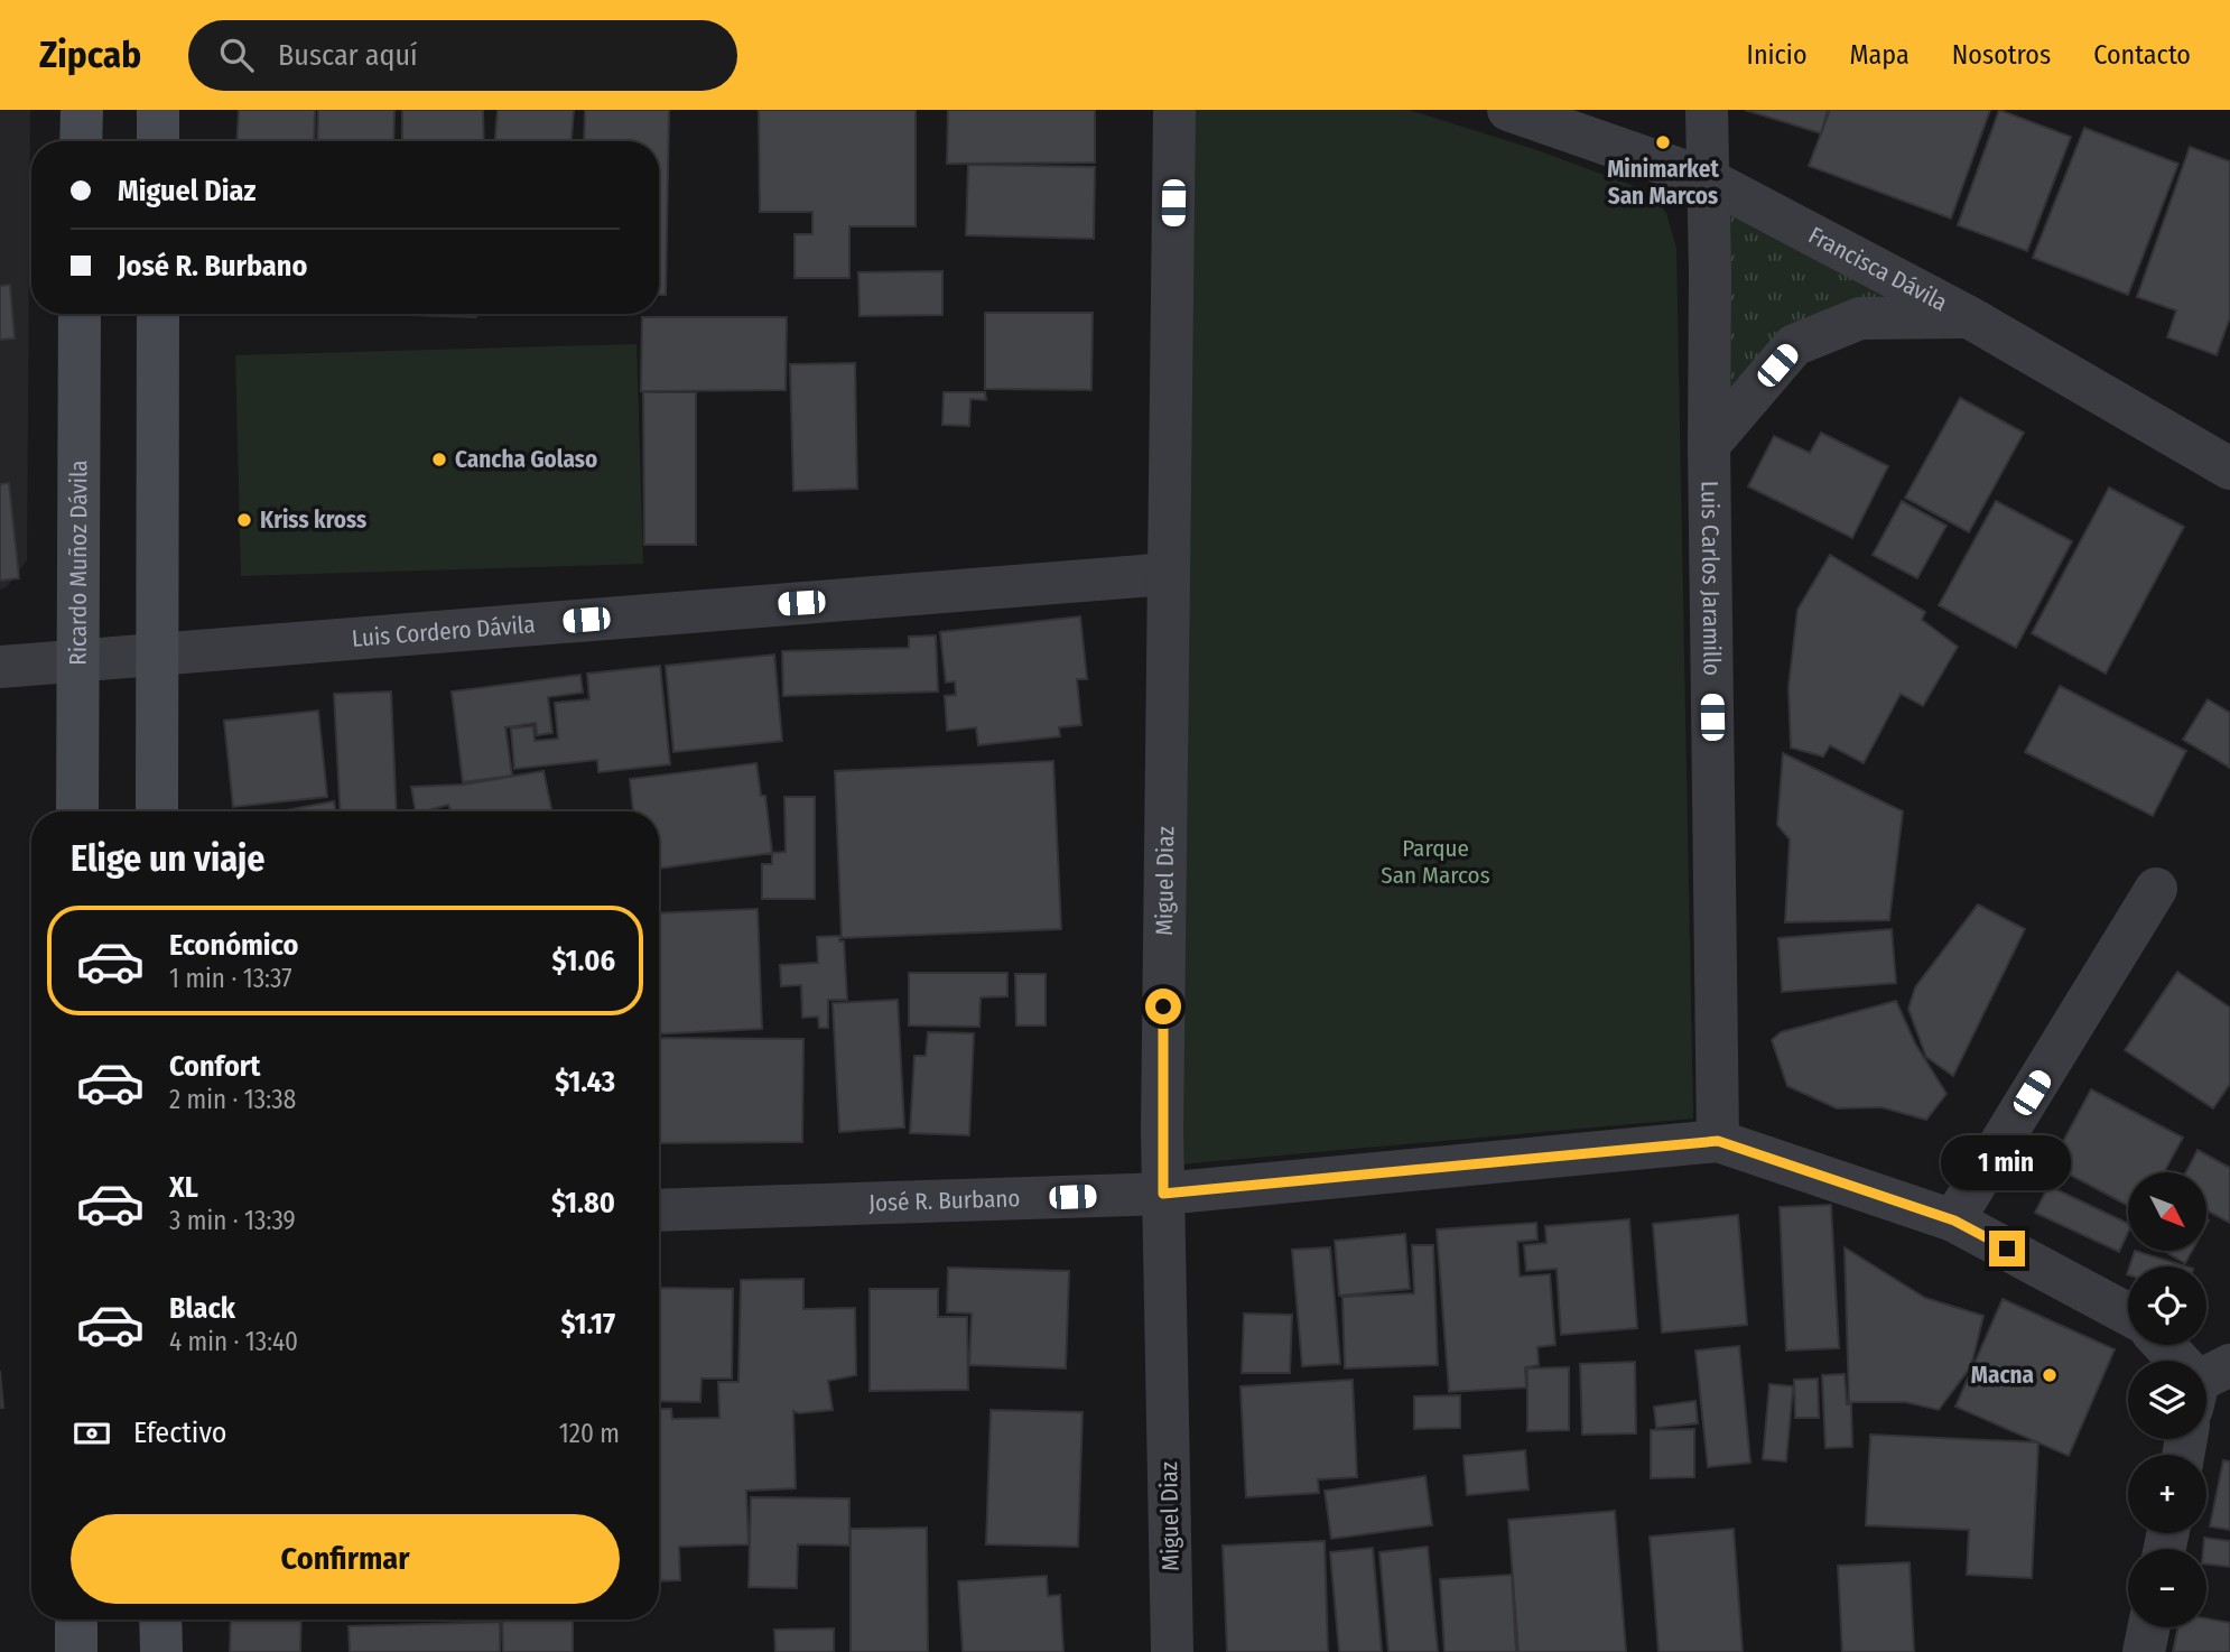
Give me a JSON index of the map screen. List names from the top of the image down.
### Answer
{
  "streets": {
    "main road": ["Ricardo Muñoz Dávila"],
    "street": [
      "Francisca Dávila",
      "Luis Carlos Jaramillo",
      "Luis Cordero Dávila",
      "Miguel Diaz",
      "José R. Burbano"
    ]
  },
  "crossings": [
    ["Francisca Dávila", "Luis Carlos Jaramillo"],
    ["Ricardo Muñoz Dávila", "Luis Cordero Dávila"],
    ["Luis Carlos Jaramillo", "José R. Burbano"],
    ["Luis Cordero Dávila", "Miguel Diaz"],
    ["Miguel Diaz", "José R. Burbano"]
  ],
  "parks": ["Parque San Marcos"],
  "places": [
    "Minimarket San Marcos",
    "Cancha Golaso",
    "Kriss kross",
    "Macna"
  ],
  "north": "bottom right",
  "page": {
    "header": "Zipcab",
    "search": "Buscar aquí",
    "nav": [
      "Inicio",
      "Mapa",
      "Nosotros",
      "Contacto"
    ],
    "banner": ["Miguel Diaz", "José R. Burbano"],
    "heading": "Elige un viaje",
    "list": [
      {
        "name": "Económico",
        "note": "1 min · 13:37",
        "value": "$1.06"
      },
      {
        "name": "Confort",
        "note": "2 min · 13:38",
        "value": "$1.43"
      },
      {
        "name": "XL",
        "note": "3 min · 13:39",
        "value": "$1.80"
      },
      {
        "name": "Black",
        "note": "4 min · 13:40",
        "value": "$1.17"
      }
    ],
    "bubble": "1 min",
    "map_buttons": ["+", "−"],
    "pay": ["Efectivo", "120 m"],
    "buttons": "Confirmar"
  }
}
